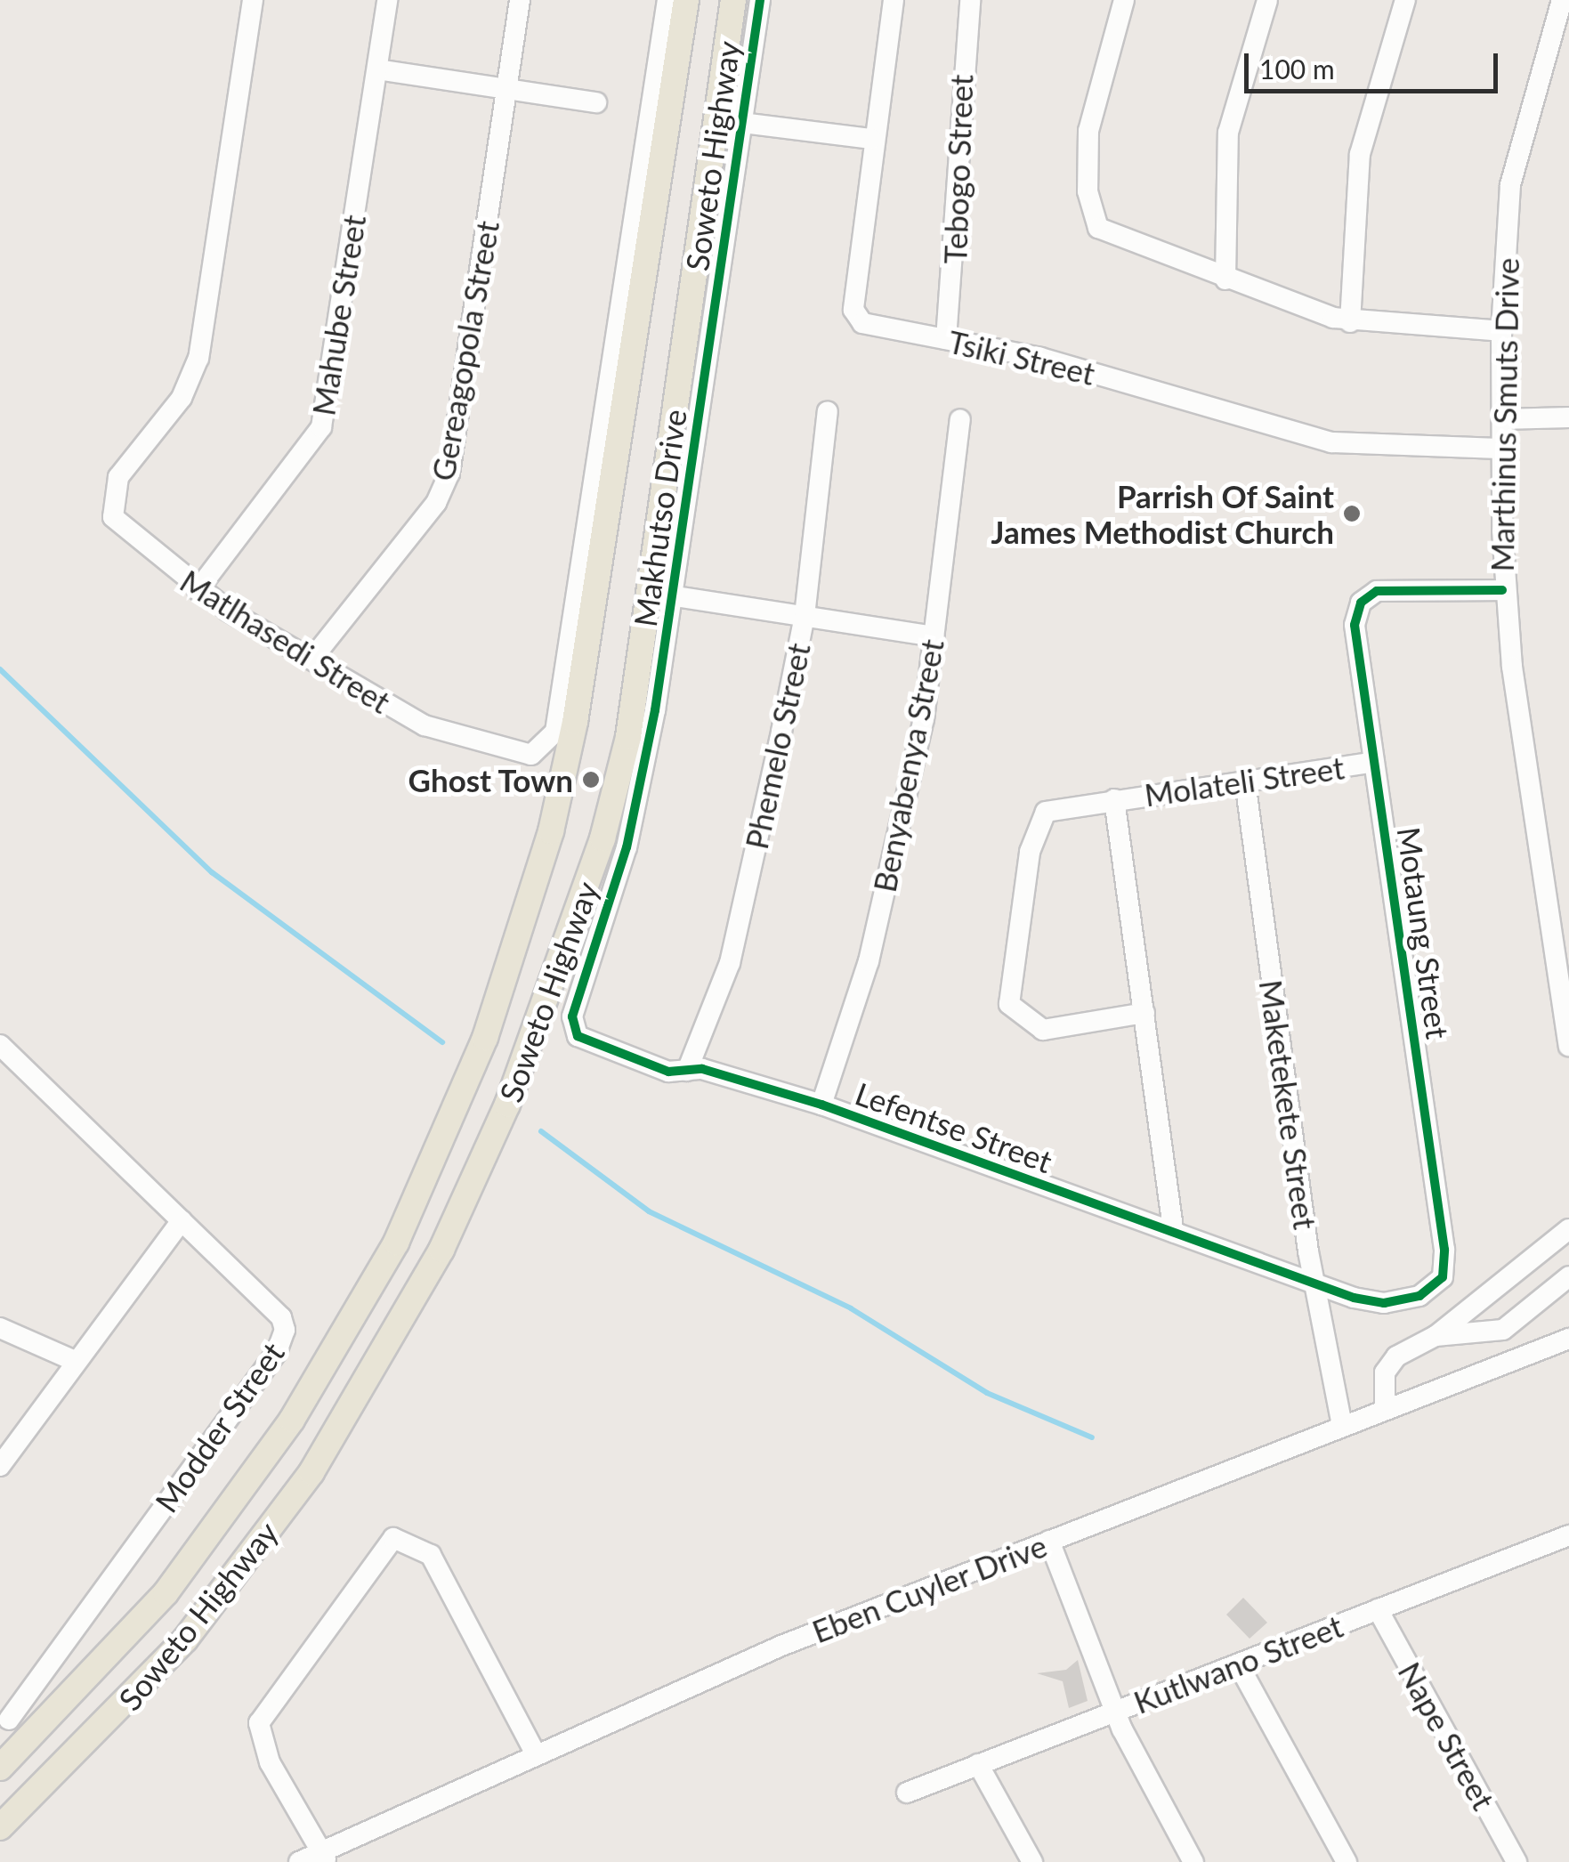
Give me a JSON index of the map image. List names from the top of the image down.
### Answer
{
  "streets": {
    "main road": ["Soweto Highway"],
    "street": [
      "Tebogo Street",
      "Mahube Street",
      "Gereagopola Street",
      "Tsiki Street",
      "Marthinus Smuts Drive",
      "Makhutso Drive",
      "Matlhasedi Street",
      "Phemelo Street",
      "Benyabenya Street",
      "Molateli Street",
      "Motaung Street",
      "Maketekete Street",
      "Lefentse Street",
      "Modder Street",
      "Eben Cuyler Drive",
      "Kutlwano Street",
      "Nape Street"
    ]
  },
  "crossings": [
    ["Soweto Highway", "Makhutso Drive"],
    ["Tebogo Street", "Tsiki Street"],
    ["Mahube Street", "Matlhasedi Street"],
    ["Gereagopola Street", "Matlhasedi Street"],
    ["Tsiki Street", "Marthinus Smuts Drive"],
    ["Marthinus Smuts Drive", "Motaung Street"],
    ["Makhutso Drive", "Lefentse Street"],
    ["Phemelo Street", "Lefentse Street"],
    ["Benyabenya Street", "Lefentse Street"],
    ["Molateli Street", "Motaung Street"],
    ["Molateli Street", "Maketekete Street"],
    ["Molateli Street", "Lefentse Street"],
    ["Motaung Street", "Maketekete Street"],
    ["Motaung Street", "Lefentse Street"],
    ["Maketekete Street", "Lefentse Street"],
    ["Maketekete Street", "Eben Cuyler Drive"],
    ["Kutlwano Street", "Nape Street"]
  ],
  "places": ["Parrish Of Saint James Methodist Church", "Ghost Town"],
  "scale_bar": "100 m"
}
